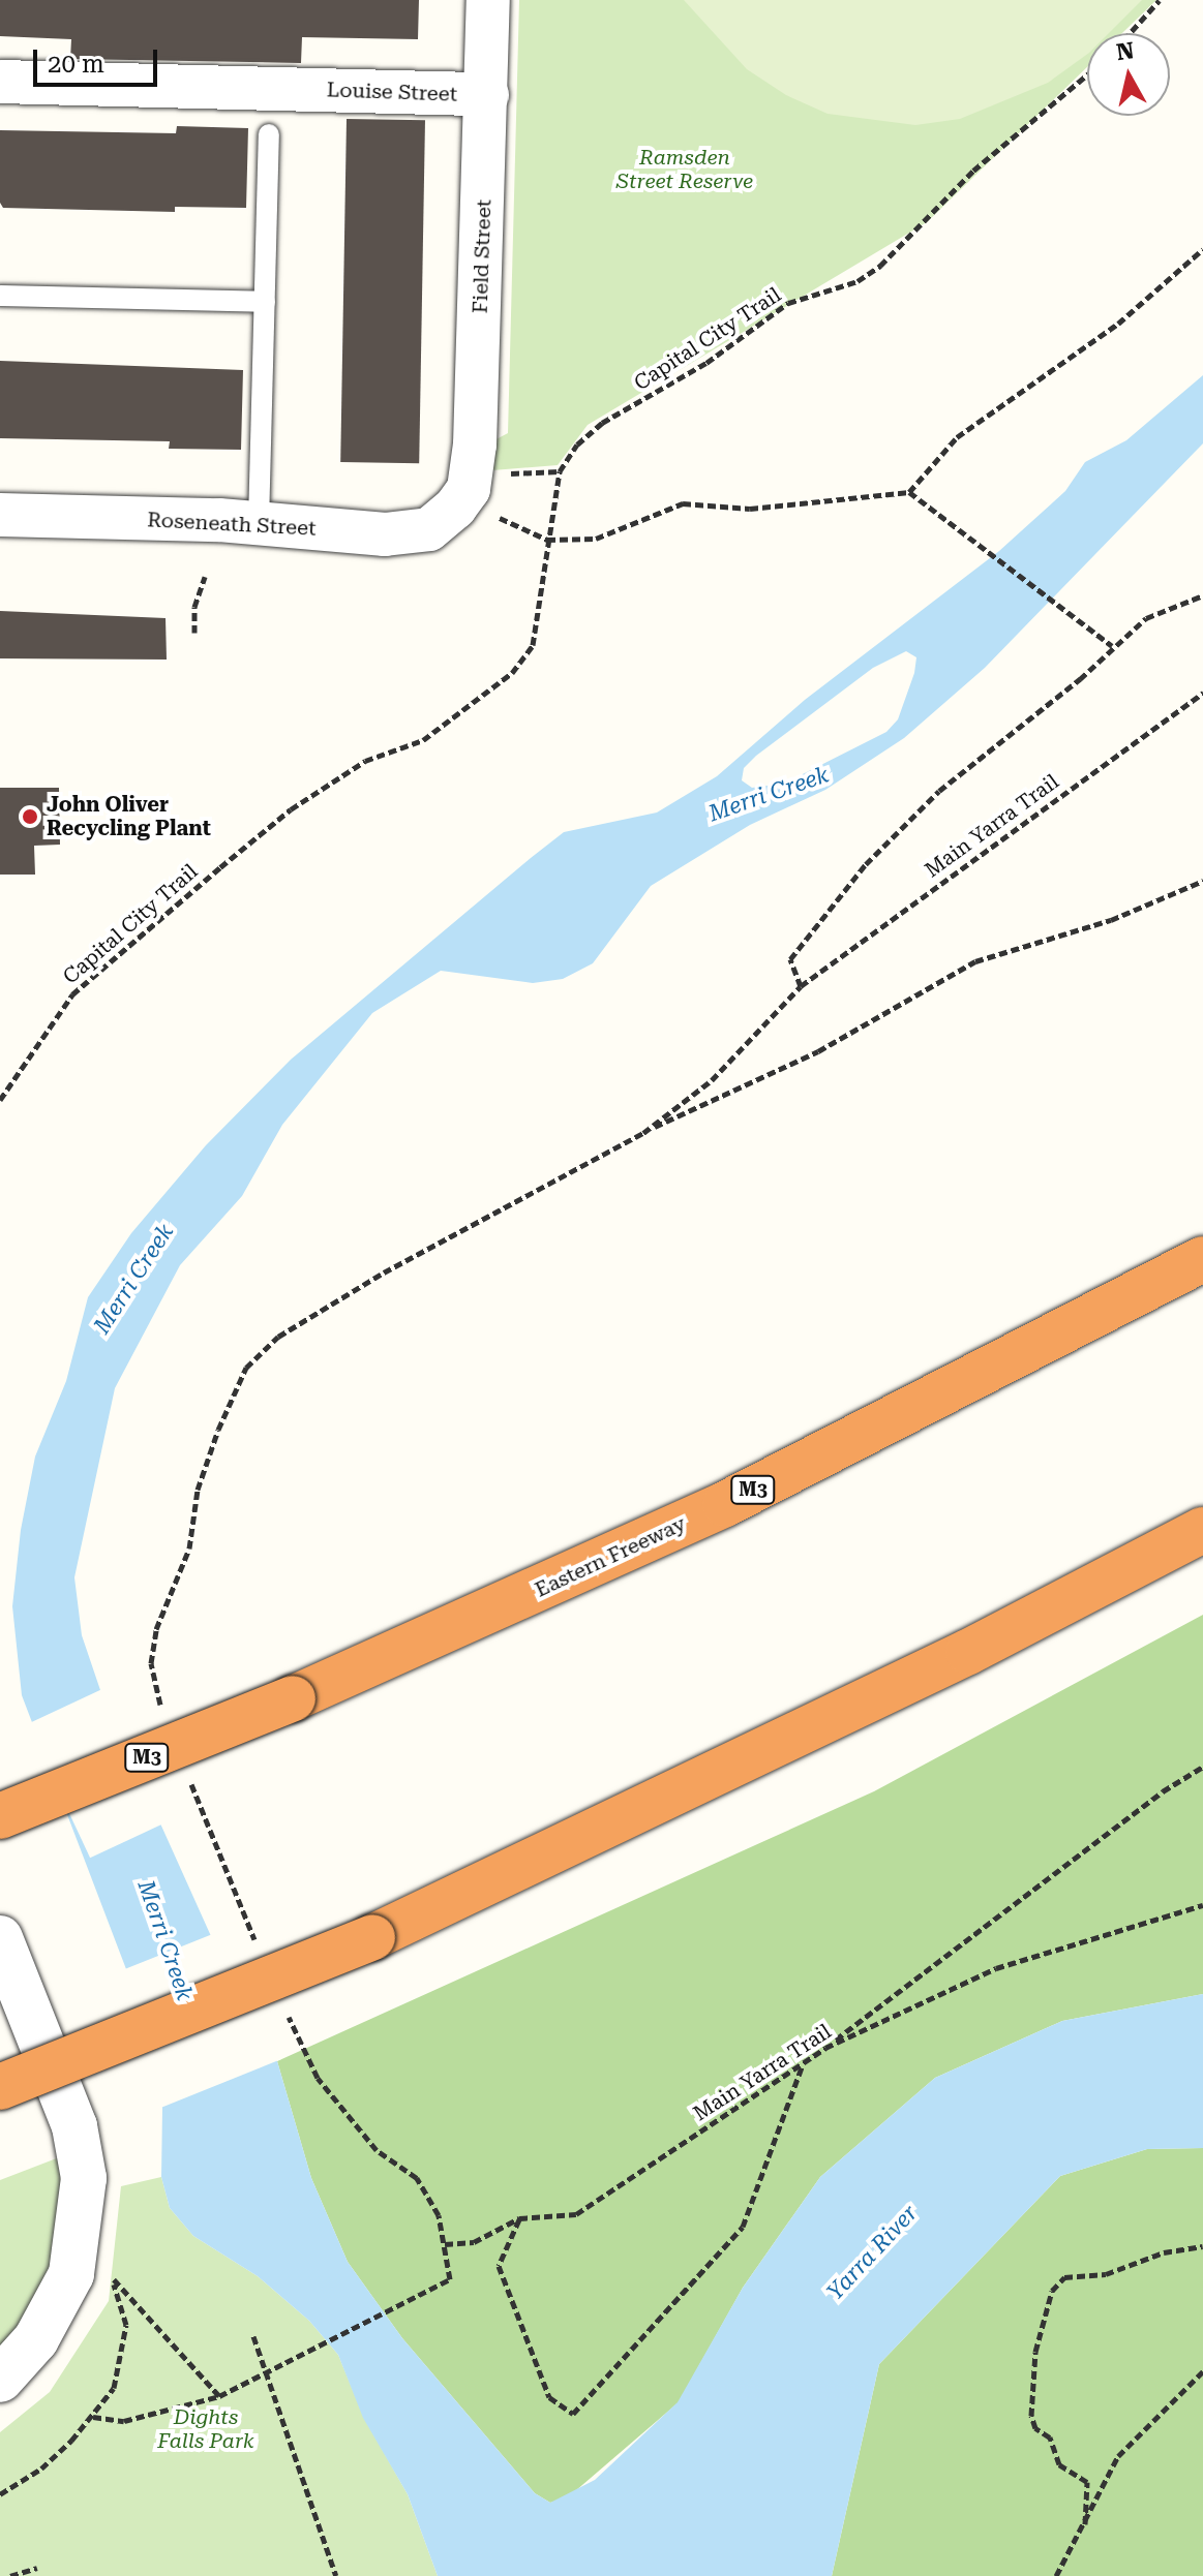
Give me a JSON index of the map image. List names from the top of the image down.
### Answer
{
  "streets": {
    "highway": ["M3", "Eastern Freeway"],
    "street": ["Louise Street", "Field Street", "Roseneath Street"],
    "path": ["Capital City Trail", "Main Yarra Trail"]
  },
  "crossings": [
    ["Louise Street", "Field Street"],
    ["Field Street", "Roseneath Street"]
  ],
  "water": ["Merri Creek", "Yarra River"],
  "parks": ["Ramsden Street Reserve", "Dights Falls Park"],
  "places": ["John Oliver Recycling Plant"],
  "scale_bar": "20 m",
  "north": "top"
}
